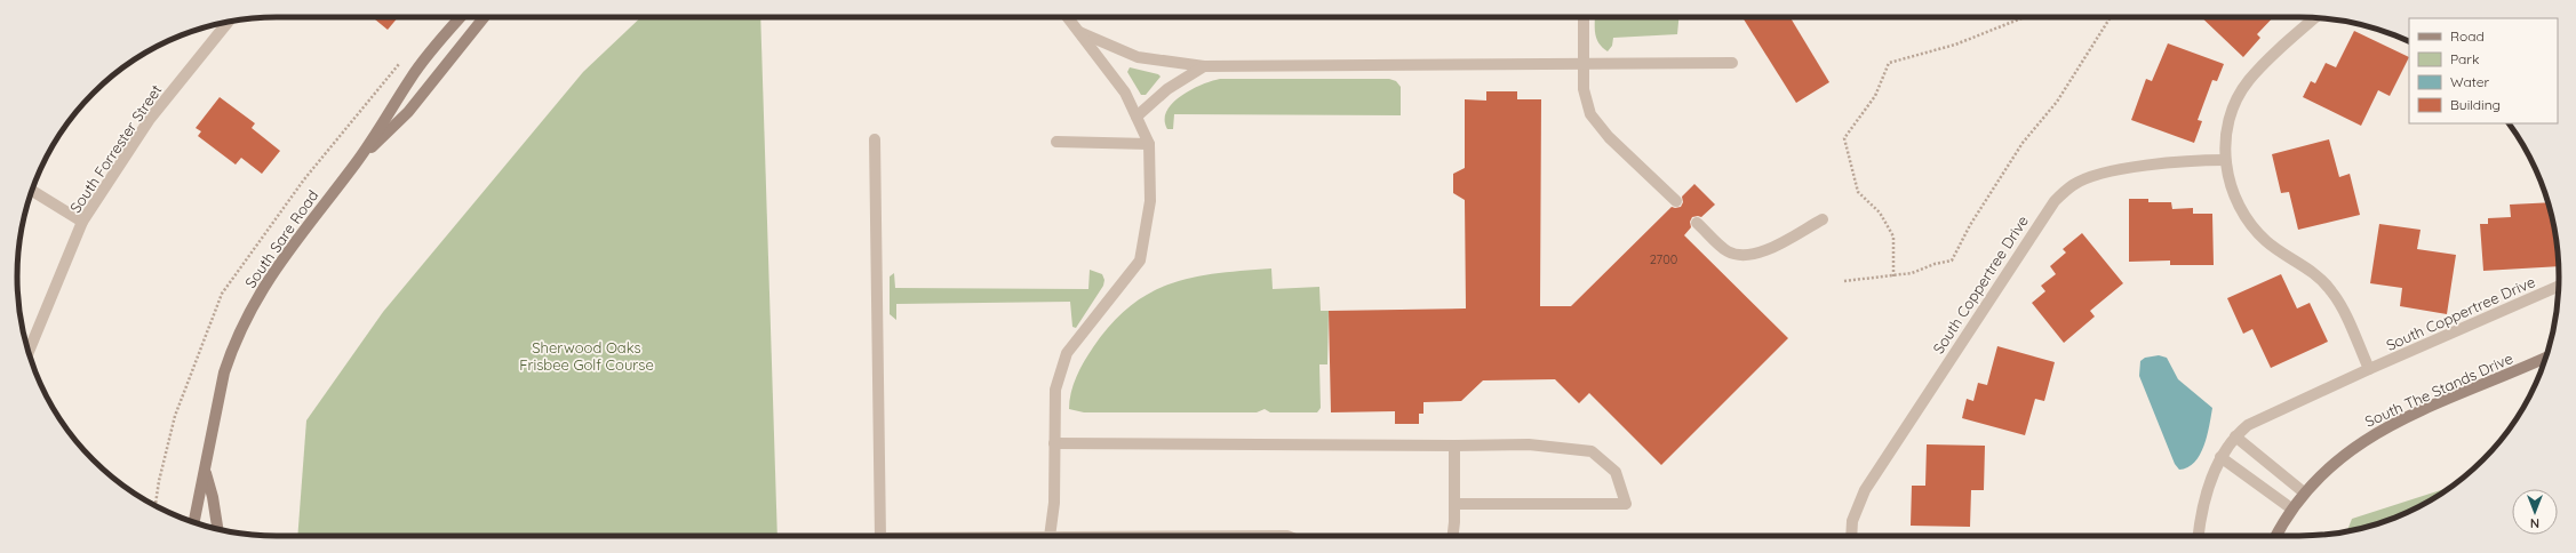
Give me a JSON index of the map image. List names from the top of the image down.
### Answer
{
  "streets": {
    "main road": ["South Sare Road", "South The Stands Drive"],
    "street": ["South Forrester Street", "South Coppertree Drive"]
  },
  "parks": ["Sherwood Oaks Frisbee Golf Course"],
  "house_numbers": ["2700"],
  "legend": [
    "Road",
    "Park",
    "Water",
    "Building"
  ],
  "north": "bottom"
}
